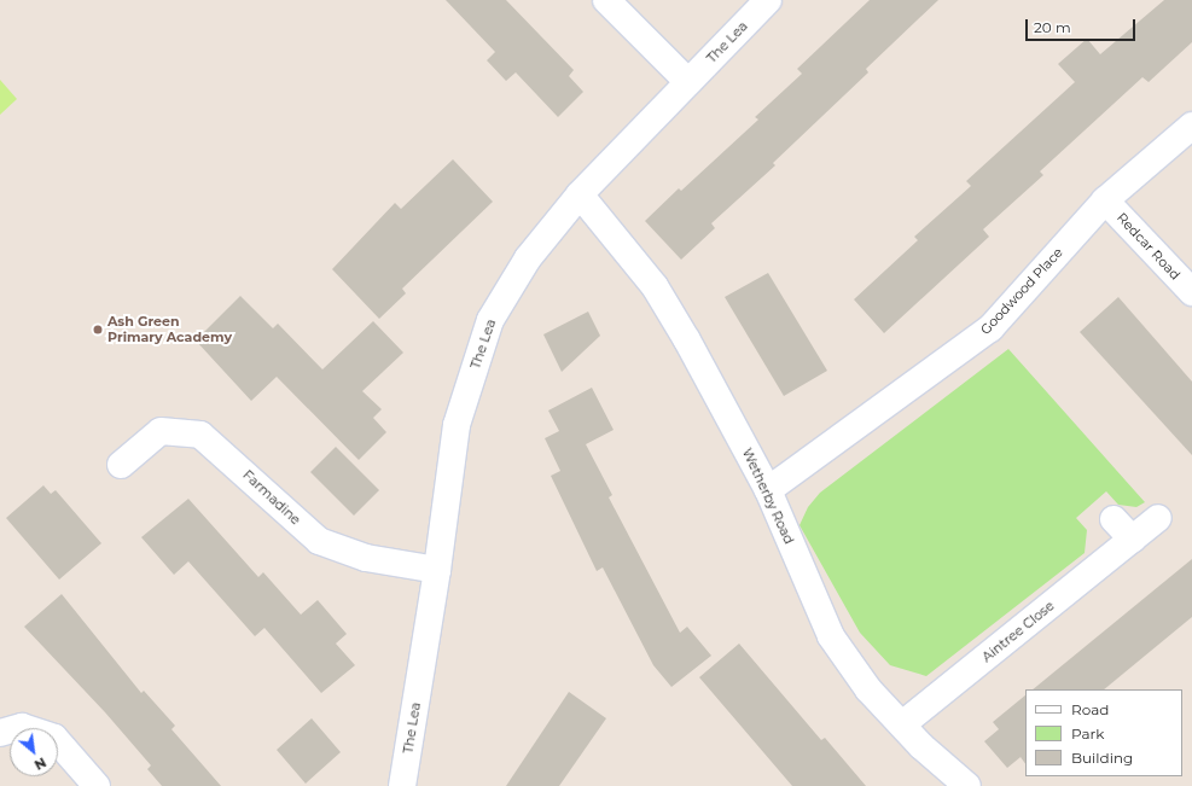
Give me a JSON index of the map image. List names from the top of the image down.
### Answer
{
  "streets": {
    "street": [
      "The Lea",
      "Redcar Road",
      "Goodwood Place",
      "Wetherby Road",
      "Farmadine",
      "Aintree Close"
    ]
  },
  "crossings": [
    ["The Lea", "Wetherby Road"],
    ["The Lea", "Farmadine"],
    ["Redcar Road", "Goodwood Place"],
    ["Goodwood Place", "Wetherby Road"],
    ["Wetherby Road", "Aintree Close"]
  ],
  "places": ["Ash Green Primary Academy"],
  "legend": ["Road", "Park", "Building"],
  "scale_bar": "20 m",
  "north": "bottom right"
}
